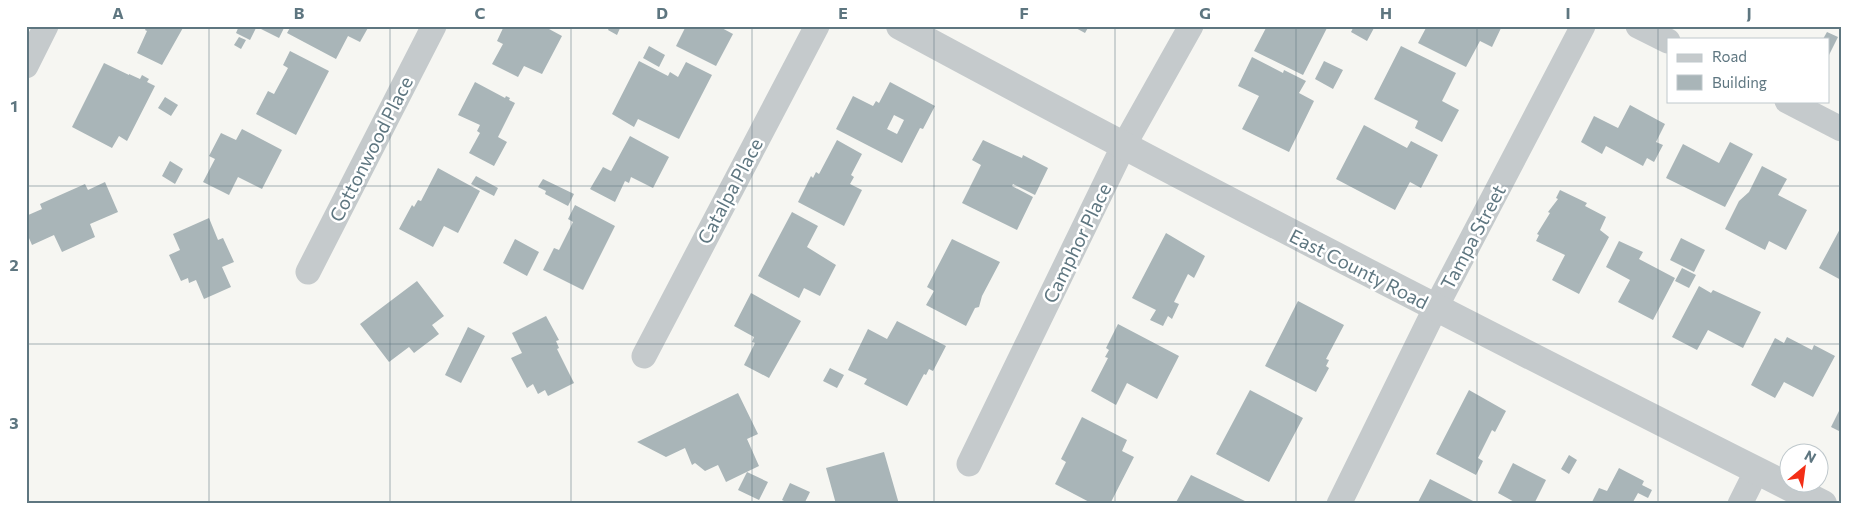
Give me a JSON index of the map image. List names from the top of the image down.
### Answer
{
  "streets": {
    "street": [
      "Cottonwood Place",
      "Catalpa Place",
      "Tampa Street",
      "Camphor Place",
      "East County Road"
    ]
  },
  "crossings": [
    ["Tampa Street", "East County Road"],
    ["Camphor Place", "East County Road"]
  ],
  "legend": ["Road", "Building"],
  "north": "top right",
  "grid": {
    "columns": [
      "A",
      "B",
      "C",
      "D",
      "E",
      "F",
      "G",
      "H",
      "I",
      "J"
    ],
    "rows": ["1", "2", "3"]
  }
}
